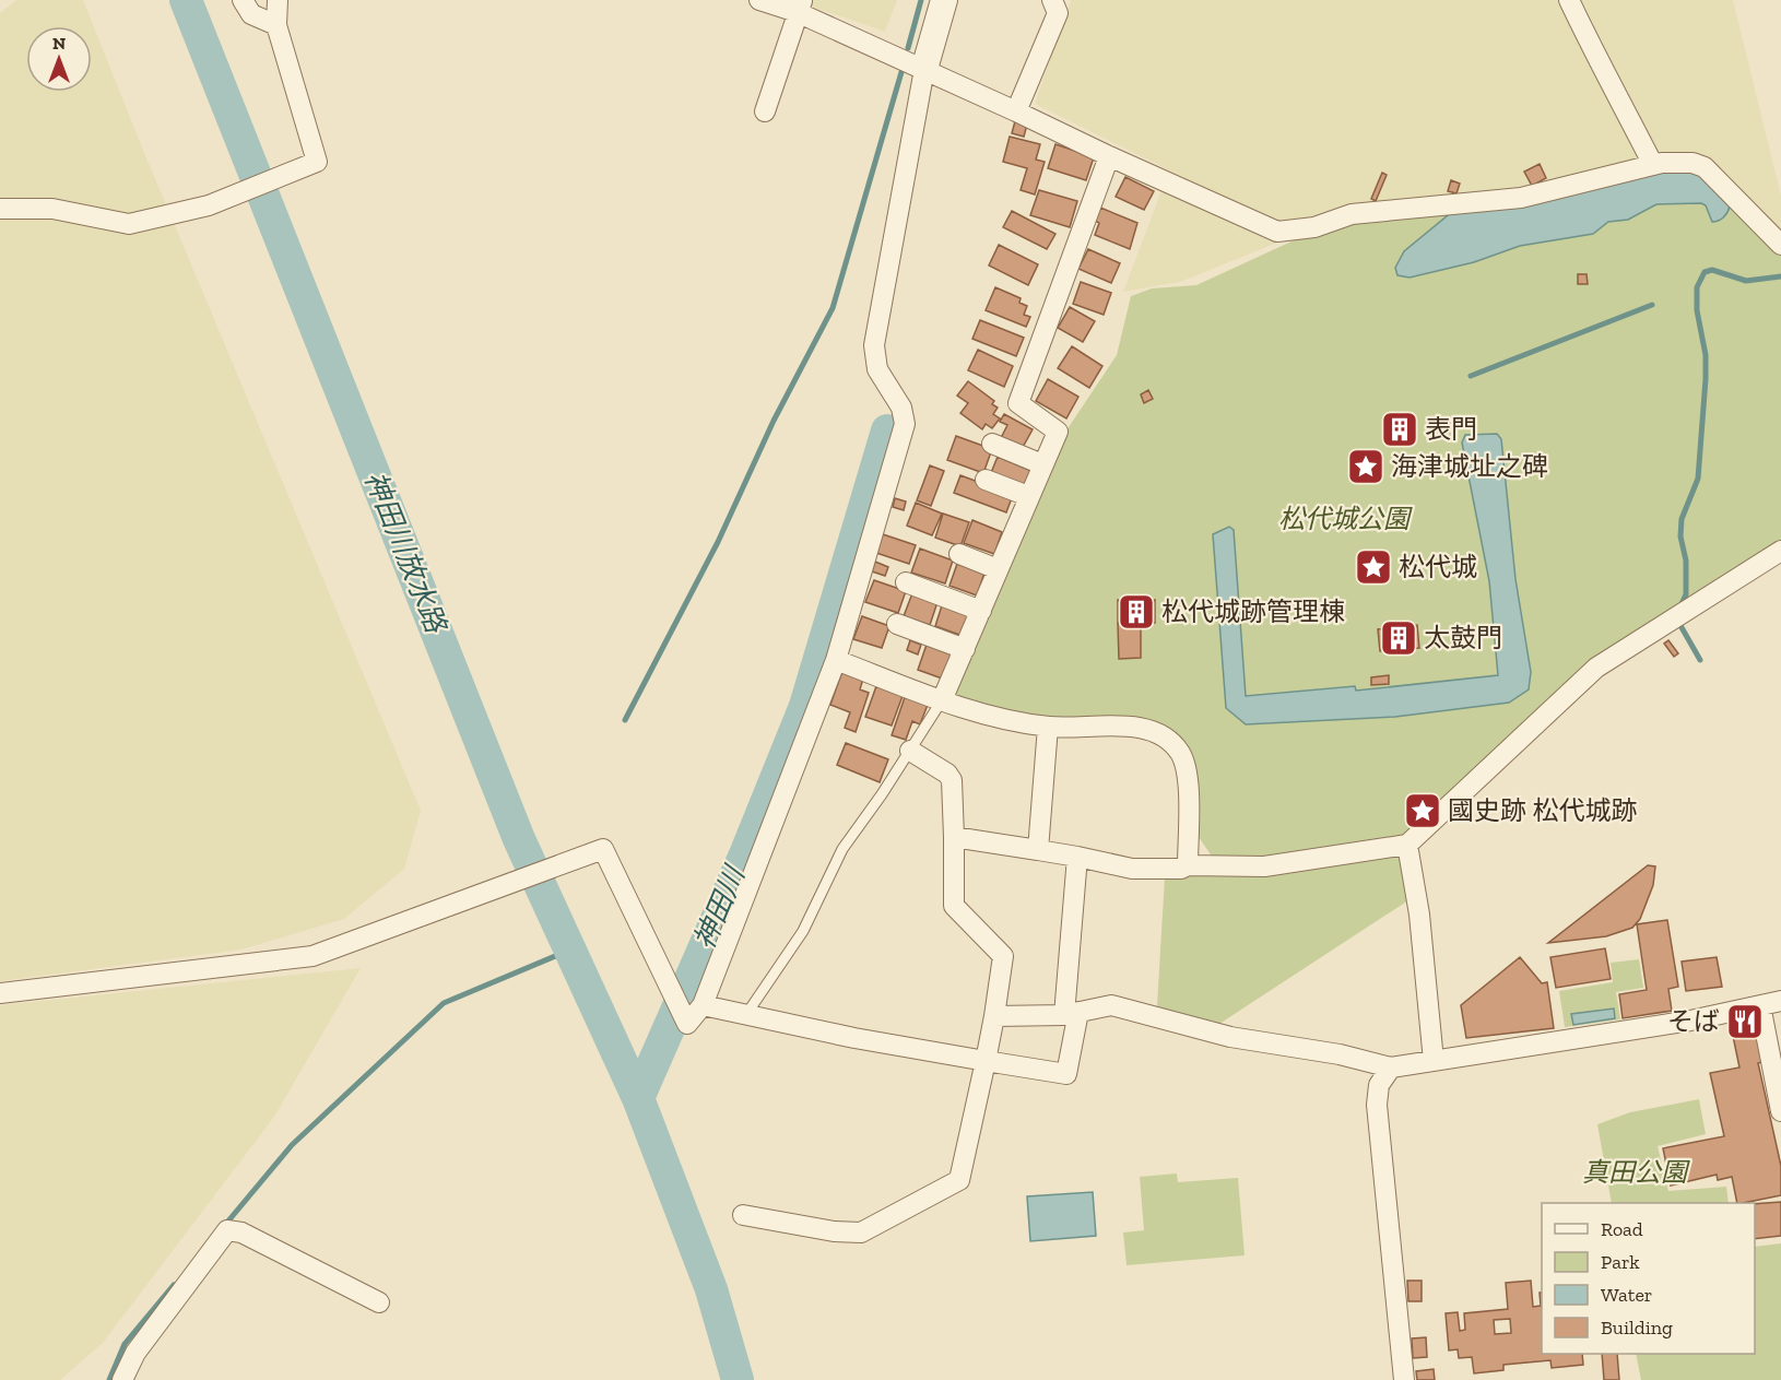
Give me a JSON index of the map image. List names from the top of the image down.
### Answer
{
  "water": ["神田川放水路", "神田川"],
  "parks": ["松代城公園", "真田公園"],
  "places": {
    "building": ["表門", "松代城跡管理棟", "太鼓門"],
    "place": ["海津城址之碑", "松代城", "國史跡 松代城跡"],
    "restaurant": ["そば"]
  },
  "legend": [
    "Road",
    "Park",
    "Water",
    "Building"
  ],
  "north": "top"
}
